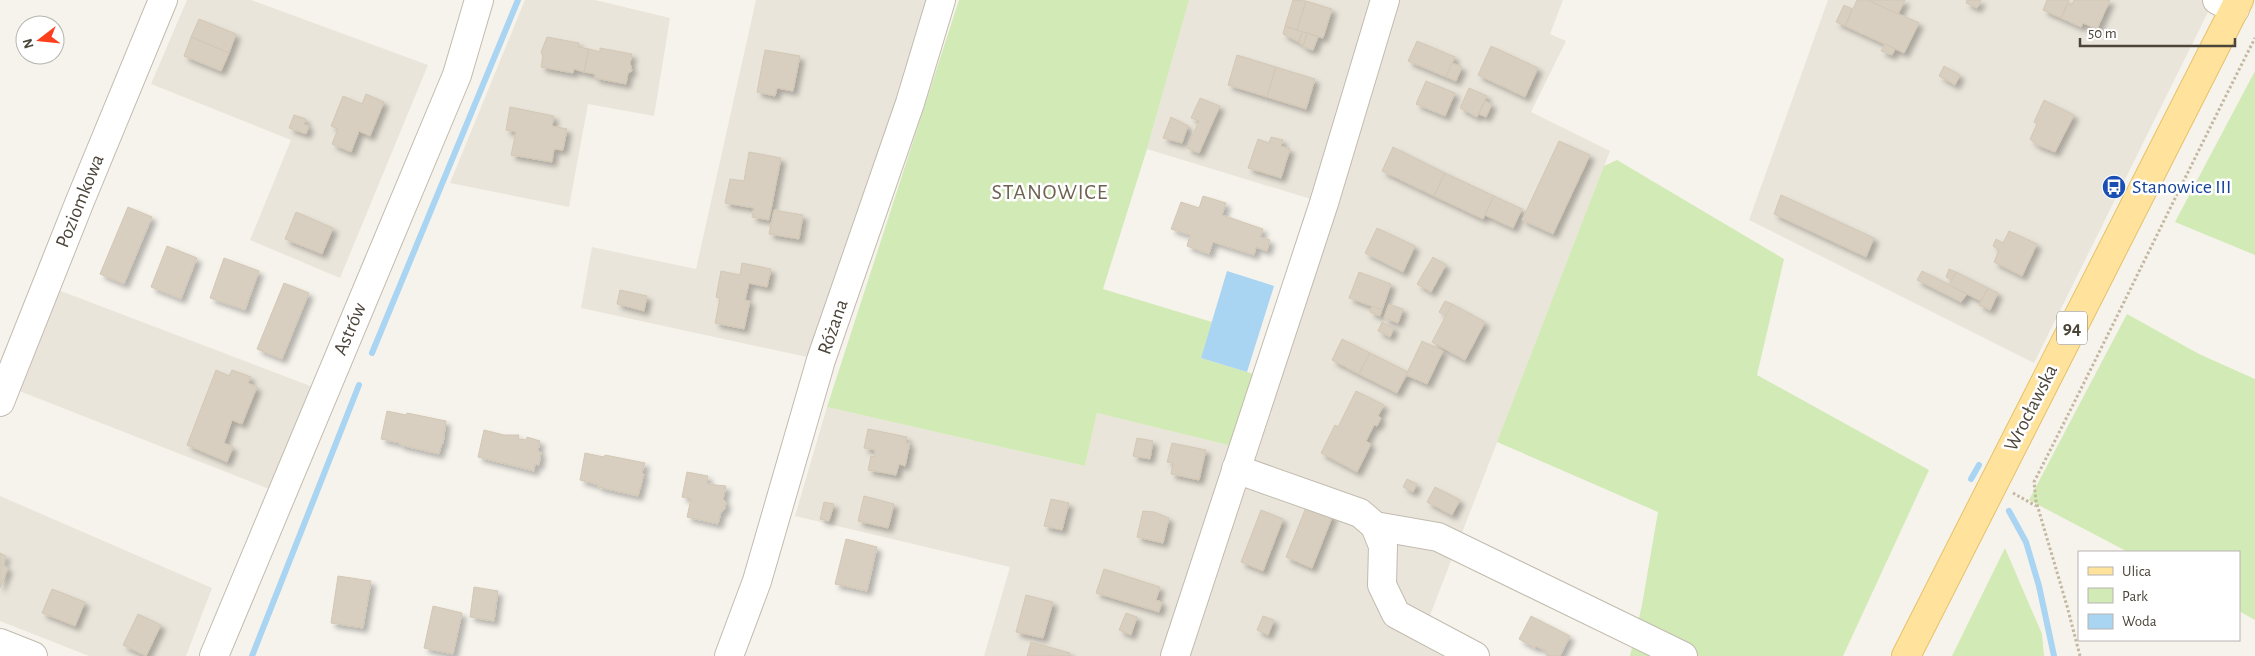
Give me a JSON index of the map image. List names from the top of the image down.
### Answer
{
  "streets": {
    "main road": ["94", "Wrocławska"],
    "street": ["Poziomkowa", "Różana", "Astrów"]
  },
  "districts": ["STANOWICE"],
  "places": {
    "bus stop": ["Stanowice III"]
  },
  "legend": ["Ulica", "Park", "Woda"],
  "scale_bar": "50 m",
  "north": "left"
}
